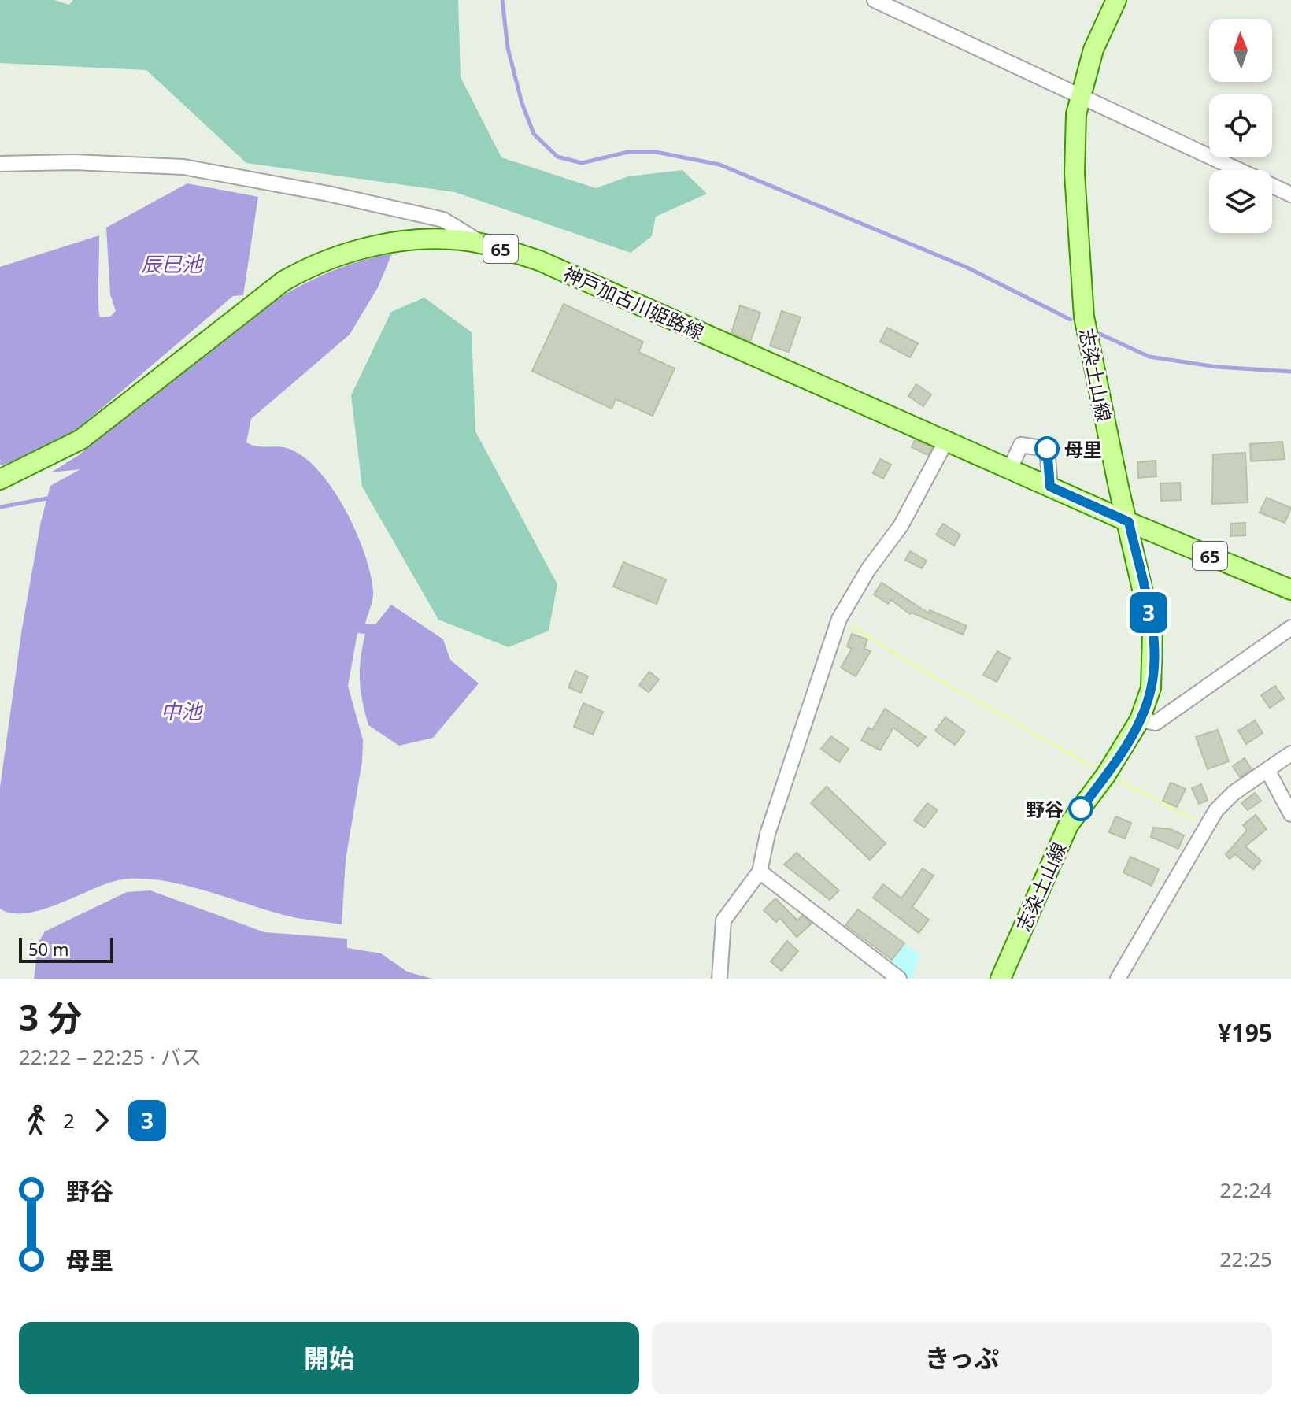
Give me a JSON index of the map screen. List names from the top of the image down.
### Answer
{
  "streets": {
    "main road": ["65", "神戸加古川姫路線", "志染土山線"]
  },
  "crossings": [
    ["神戸加古川姫路線", "志染土山線"]
  ],
  "water": ["辰巳池", "中池"],
  "places": ["母里", "野谷"],
  "lines": ["bus line 3"],
  "scale_bar": "50 m",
  "north": "top",
  "page": {
    "on_map": "3",
    "scale": "50 m",
    "heading": ["3 分", "22:22 – 22:25 · バス", "¥195"],
    "legs": ["2", "3"],
    "list": [
      {
        "name": "野谷",
        "value": "22:24"
      },
      {
        "name": "母里",
        "value": "22:25"
      }
    ],
    "buttons": ["開始", "きっぷ"]
  }
}
